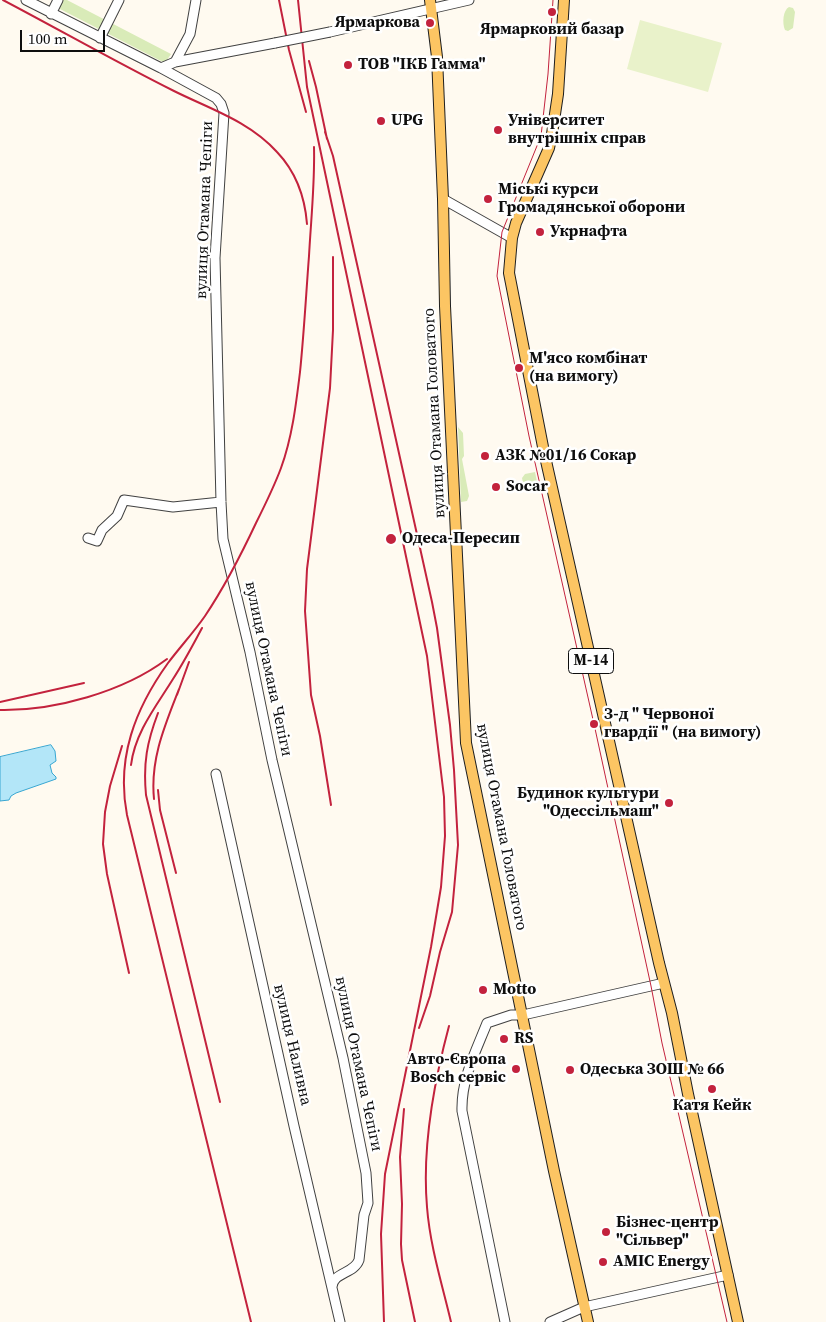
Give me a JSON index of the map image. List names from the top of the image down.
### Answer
{
  "streets": {
    "main road": ["вулиця Отамана Головатого", "М-14"],
    "street": ["вулиця Отамана Чепіги", "вулиця Наливна"]
  },
  "crossings": [
    ["вулиця Отамана Чепіги", "вулиця Наливна"]
  ],
  "places": [
    "Ярмарковий базар",
    "Ярмаркова",
    "ТОВ \"ІКБ Гамма\"",
    "UPG",
    "Університет внутрішніх справ",
    "Міські курси Громадянської оборони",
    "Укрнафта",
    "М'ясо комбінат (на вимогу)",
    "АЗК №01/16 Сокар",
    "Socar",
    "Одеса-Пересип",
    "З-д \" Червоної гвардії \" (на вимогу)",
    "Будинок культури \"Одессільмаш\"",
    "Motto",
    "RS",
    "Авто-Європа Bosch сервіс",
    "Одеська ЗОШ № 66",
    "Катя Кейк",
    "Бізнес-центр \"Сільвер\"",
    "AMIC Energy"
  ],
  "scale_bar": "100 m"
}
